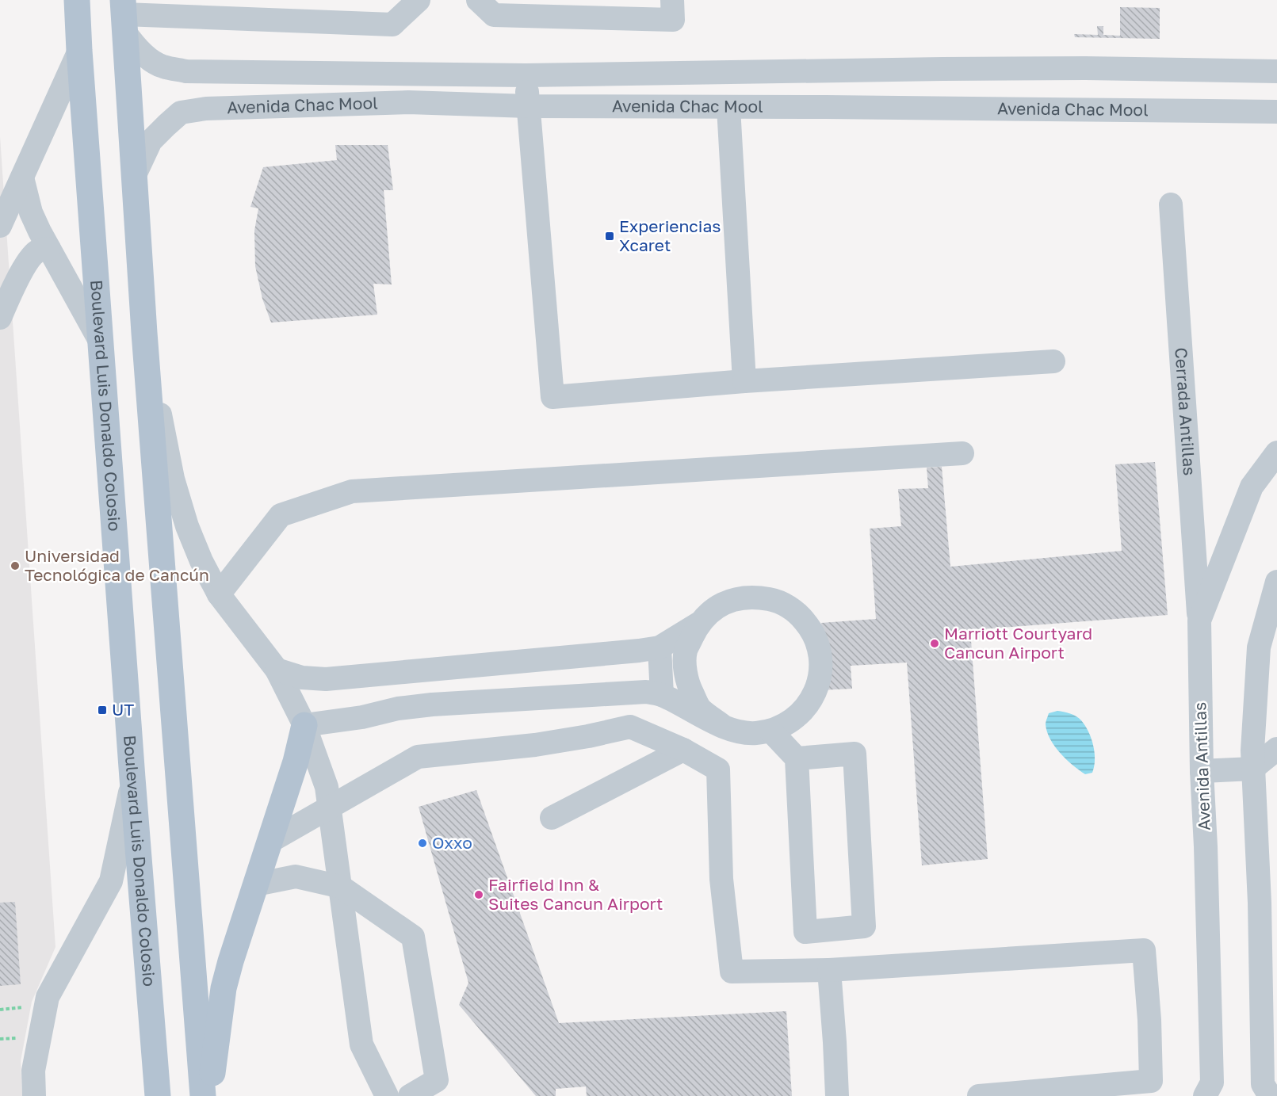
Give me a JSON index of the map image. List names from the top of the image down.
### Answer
{
  "streets": {
    "main road": ["Boulevard Luis Donaldo Colosio"],
    "street": ["Avenida Chac Mool", "Cerrada Antillas", "Avenida Antillas"]
  },
  "crossings": [
    ["Cerrada Antillas", "Avenida Antillas"]
  ],
  "places": {
    "transit": ["Experiencias Xcaret", "UT"],
    "other": [
      "Universidad Tecnológica de Cancún",
      "Marriott Courtyard Cancun Airport",
      "Oxxo",
      "Fairfield Inn & Suites Cancun Airport"
    ]
  }
}
